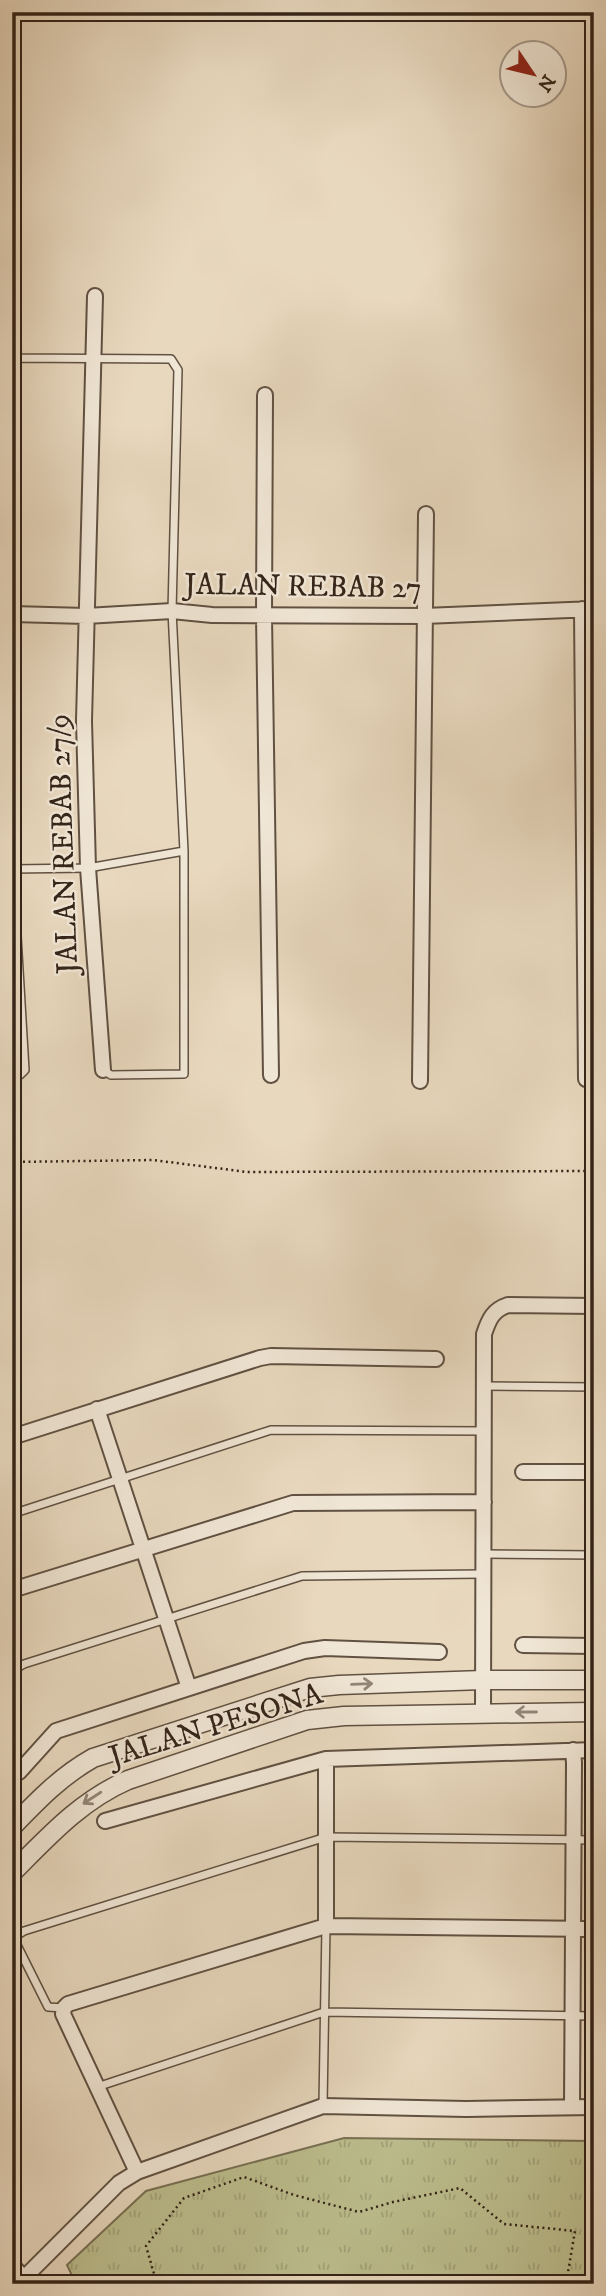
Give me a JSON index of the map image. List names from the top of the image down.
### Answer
{
  "streets": {
    "street": ["JALAN REBAB 27", "JALAN REBAB 27/9", "JALAN PESONA"]
  },
  "crossings": [
    ["JALAN REBAB 27", "JALAN REBAB 27/9"]
  ],
  "north": "bottom right"
}
